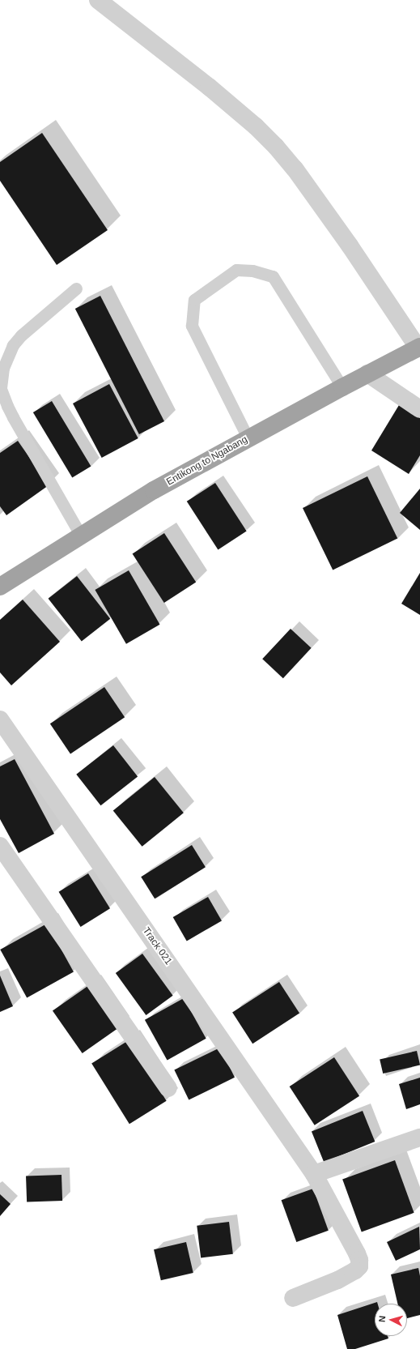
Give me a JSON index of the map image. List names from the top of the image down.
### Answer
{
  "streets": {
    "highway": ["Entikong to Ngabang"],
    "street": ["Track 021"]
  },
  "north": "left"
}
